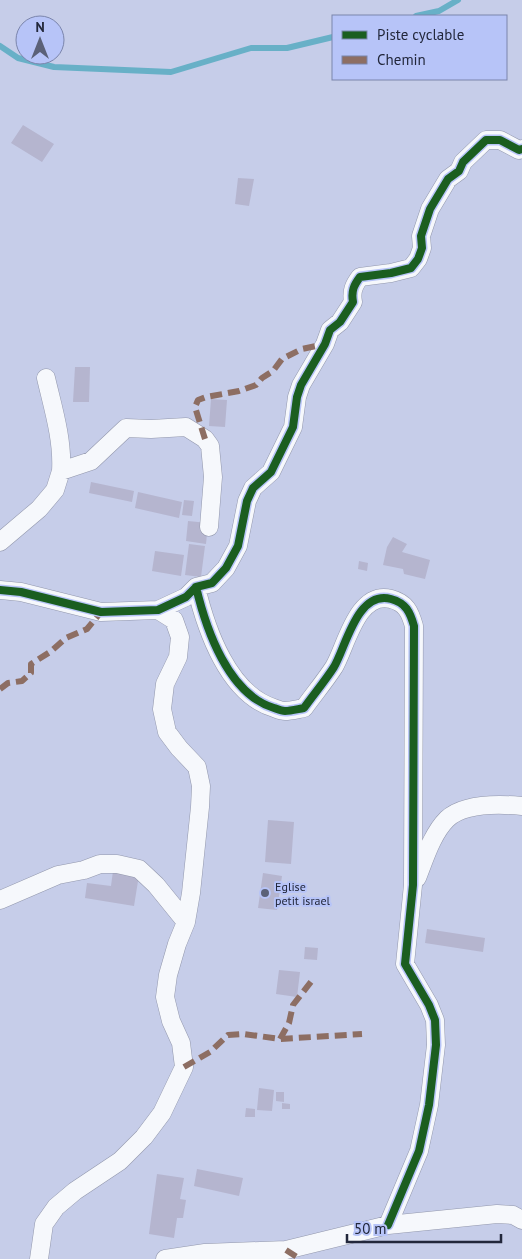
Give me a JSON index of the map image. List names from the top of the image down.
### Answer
{
  "places": ["Eglise petit israel"],
  "legend": ["Piste cyclable", "Chemin"],
  "scale_bar": "50 m",
  "north": "top"
}
